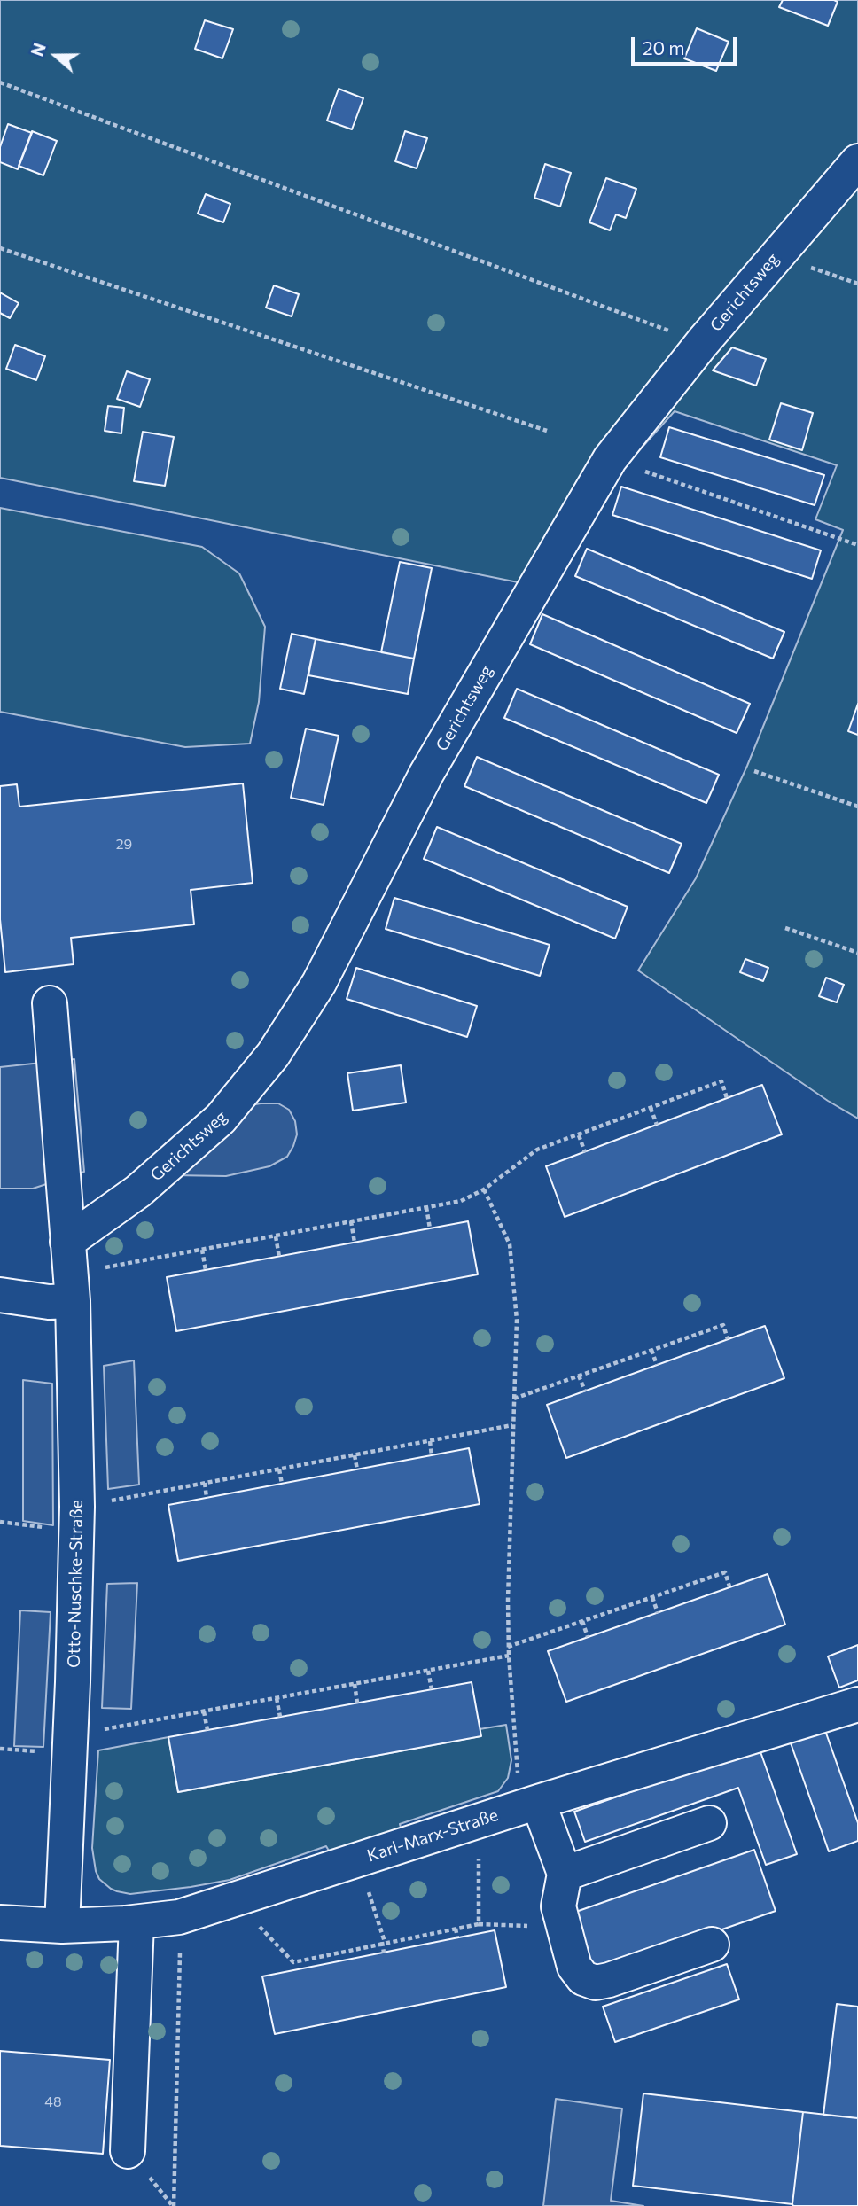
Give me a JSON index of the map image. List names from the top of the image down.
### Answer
{
  "streets": {
    "street": ["Gerichtsweg", "Otto-Nuschke-Straße", "Karl-Marx-Straße"]
  },
  "crossings": [
    ["Gerichtsweg", "Otto-Nuschke-Straße"],
    ["Otto-Nuschke-Straße", "Karl-Marx-Straße"]
  ],
  "house_numbers": ["29", "48"],
  "scale_bar": "20 m",
  "north": "left"
}
